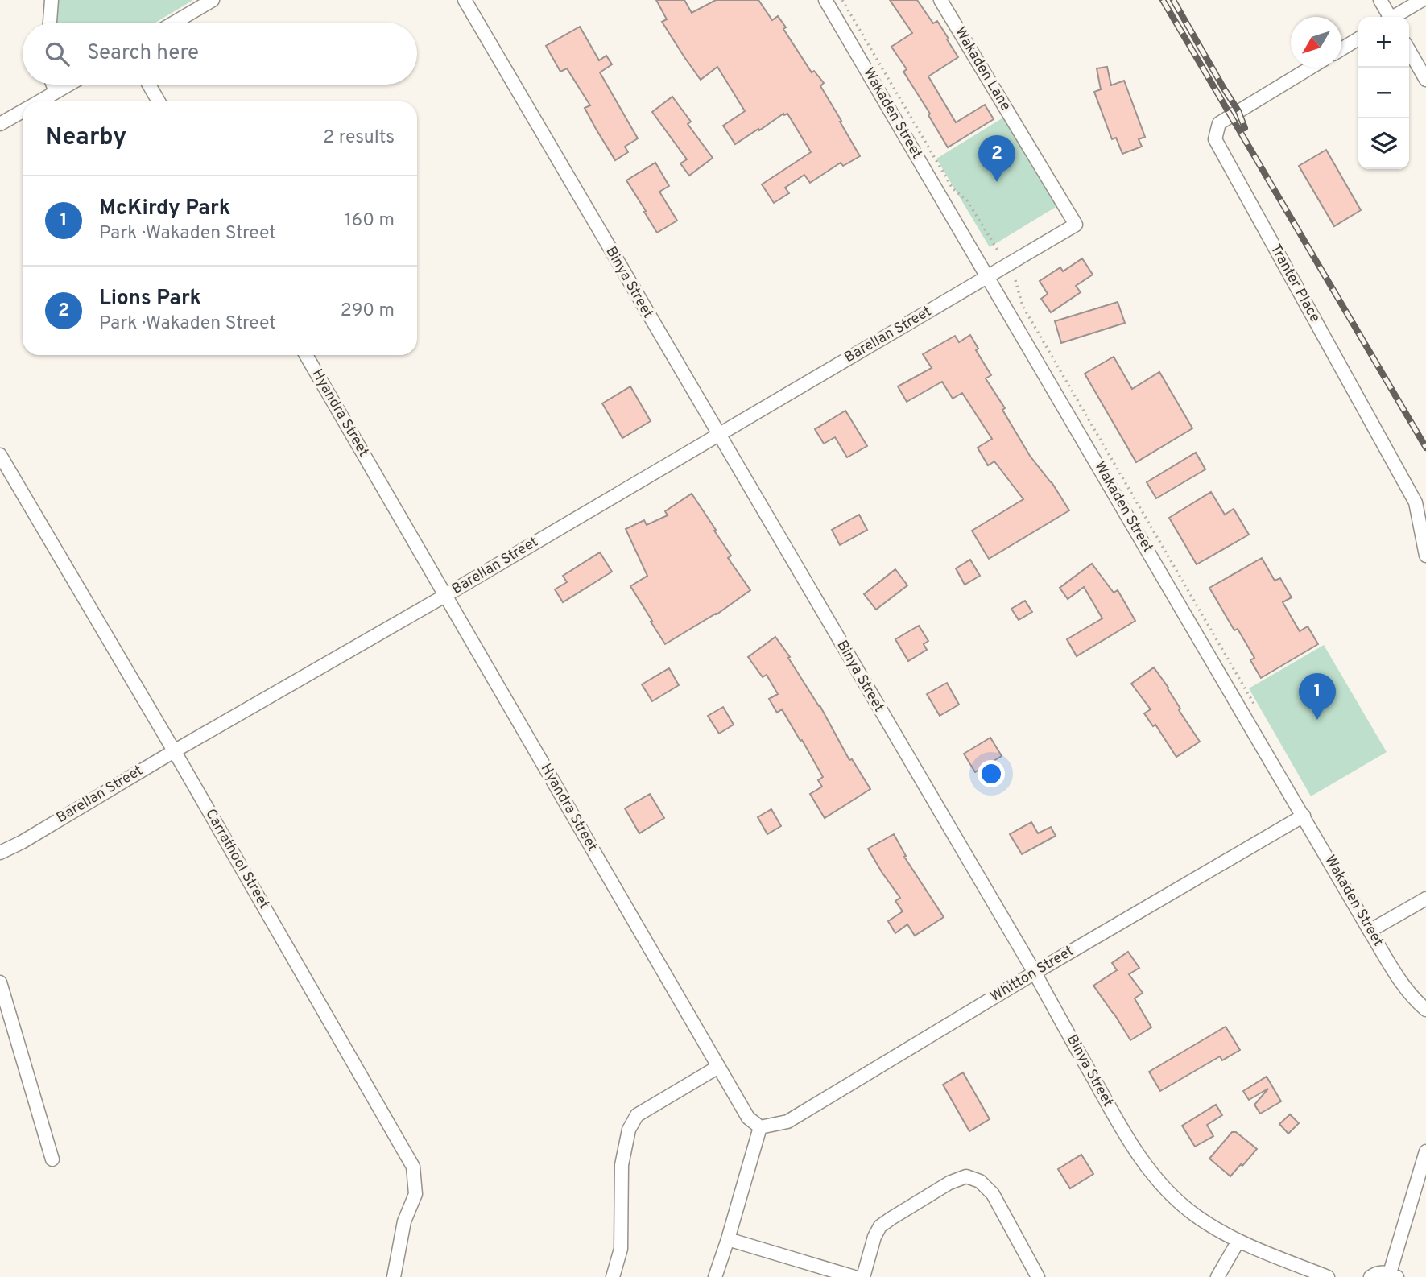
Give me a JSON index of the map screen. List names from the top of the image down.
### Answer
{
  "streets": {
    "street": [
      "Wakaden Lane",
      "Wakaden Street",
      "Binya Street",
      "Tranter Place",
      "Barellan Street",
      "Hyandra Street",
      "Carrathool Street",
      "Whitton Street"
    ]
  },
  "crossings": [
    ["Wakaden Lane", "Wakaden Street"],
    ["Wakaden Lane", "Barellan Street"],
    ["Wakaden Street", "Barellan Street"],
    ["Wakaden Street", "Whitton Street"],
    ["Binya Street", "Barellan Street"],
    ["Binya Street", "Whitton Street"],
    ["Barellan Street", "Hyandra Street"],
    ["Barellan Street", "Carrathool Street"],
    ["Hyandra Street", "Whitton Street"]
  ],
  "north": "bottom left",
  "page": {
    "map_buttons": ["+", "−"],
    "search": "Search here",
    "heading": ["Nearby", "2 results"],
    "pins": ["2", "1"],
    "list": [
      {
        "mark": "1",
        "name": "McKirdy Park",
        "note": "Park · Wakaden Street",
        "value": "160 m"
      },
      {
        "mark": "2",
        "name": "Lions Park",
        "note": "Park · Wakaden Street",
        "value": "290 m"
      }
    ]
  }
}
